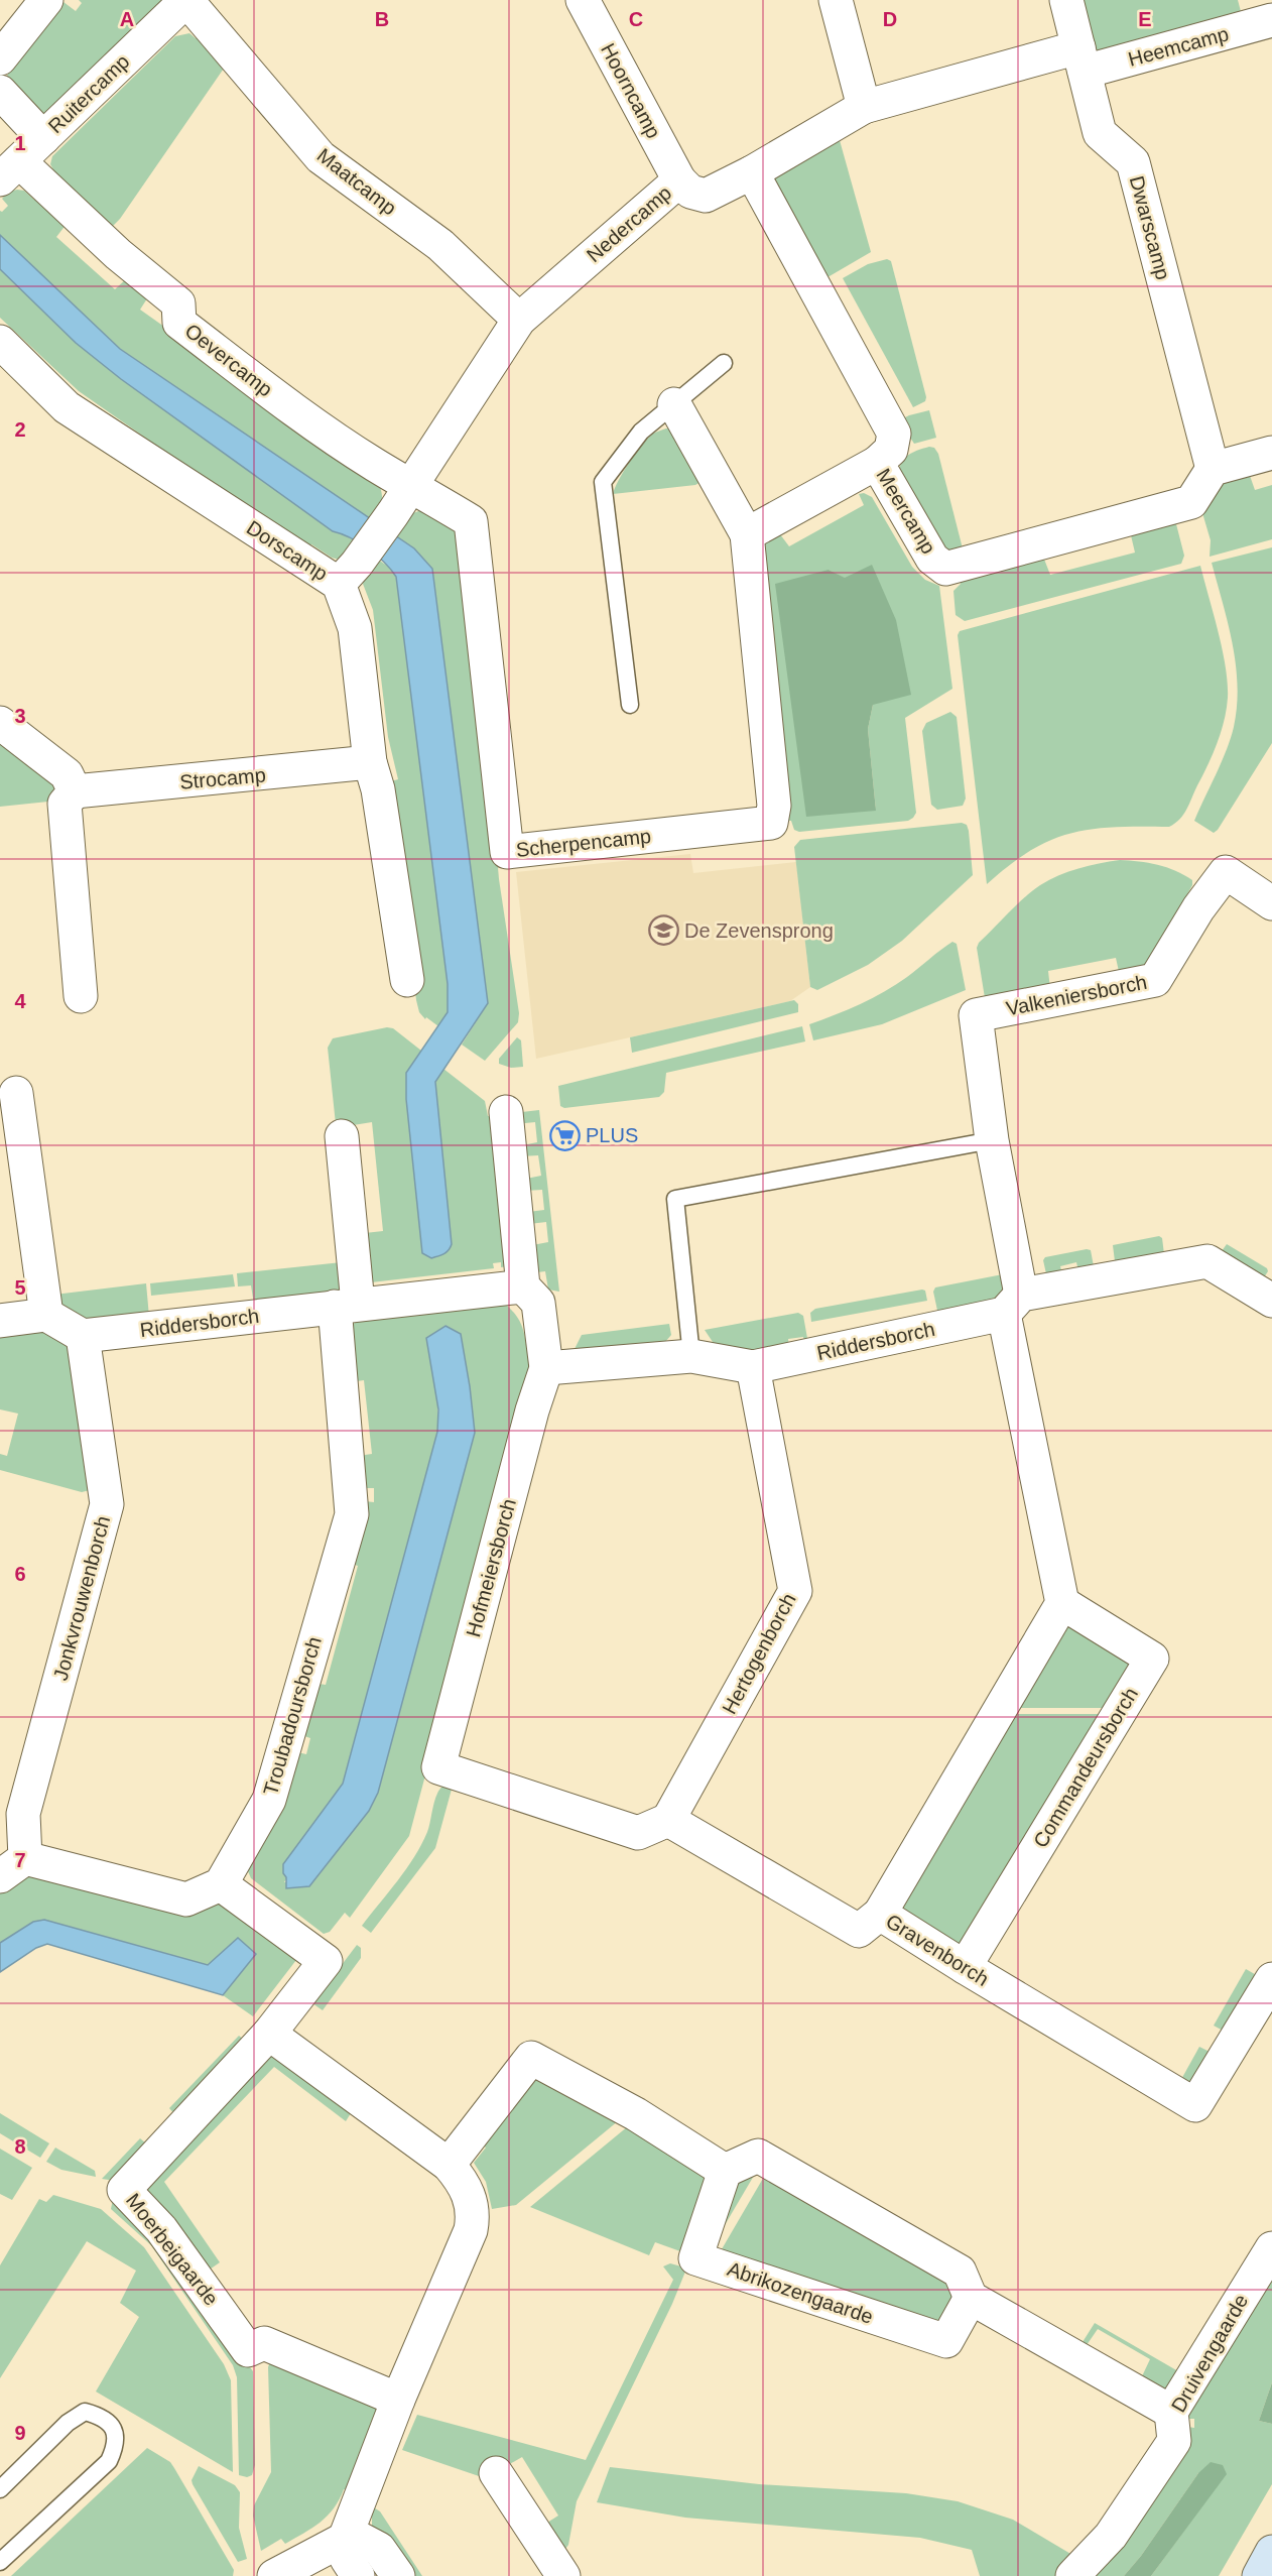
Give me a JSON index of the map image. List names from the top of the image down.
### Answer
{
  "streets": {
    "street": [
      "Heemcamp",
      "Hoorncamp",
      "Ruitercamp",
      "Maatcamp",
      "Nedercamp",
      "Dwarscamp",
      "Oevercamp",
      "Meercamp",
      "Dorscamp",
      "Strocamp",
      "Scherpencamp",
      "Valkeniersborch",
      "Riddersborch",
      "Hofmeiersborch",
      "Jonkvrouwenborch",
      "Hertogenborch",
      "Troubadoursborch",
      "Commandeursborch",
      "Gravenborch",
      "Moerbeigaarde",
      "Abrikozengaarde",
      "Druivengaarde"
    ]
  },
  "crossings": [
    ["Heemcamp", "Nedercamp"],
    ["Heemcamp", "Dwarscamp"],
    ["Hoorncamp", "Nedercamp"],
    ["Ruitercamp", "Maatcamp"],
    ["Ruitercamp", "Oevercamp"],
    ["Maatcamp", "Nedercamp"],
    ["Nedercamp", "Dwarscamp"],
    ["Nedercamp", "Oevercamp"],
    ["Nedercamp", "Meercamp"],
    ["Nedercamp", "Dorscamp"],
    ["Nedercamp", "Scherpencamp"],
    ["Dwarscamp", "Meercamp"],
    ["Oevercamp", "Scherpencamp"],
    ["Dorscamp", "Strocamp"],
    ["Valkeniersborch", "Riddersborch"],
    ["Riddersborch", "Hofmeiersborch"],
    ["Riddersborch", "Jonkvrouwenborch"],
    ["Riddersborch", "Hertogenborch"],
    ["Riddersborch", "Troubadoursborch"],
    ["Hofmeiersborch", "Hertogenborch"],
    ["Hofmeiersborch", "Gravenborch"],
    ["Hertogenborch", "Gravenborch"],
    ["Troubadoursborch", "Moerbeigaarde"],
    ["Commandeursborch", "Gravenborch"]
  ],
  "places": {
    "school or university": ["De Zevensprong"],
    "supermarket": ["PLUS"]
  },
  "grid": {
    "columns": [
      "A",
      "B",
      "C",
      "D",
      "E"
    ],
    "rows": [
      "1",
      "2",
      "3",
      "4",
      "5",
      "6",
      "7",
      "8",
      "9"
    ]
  }
}
